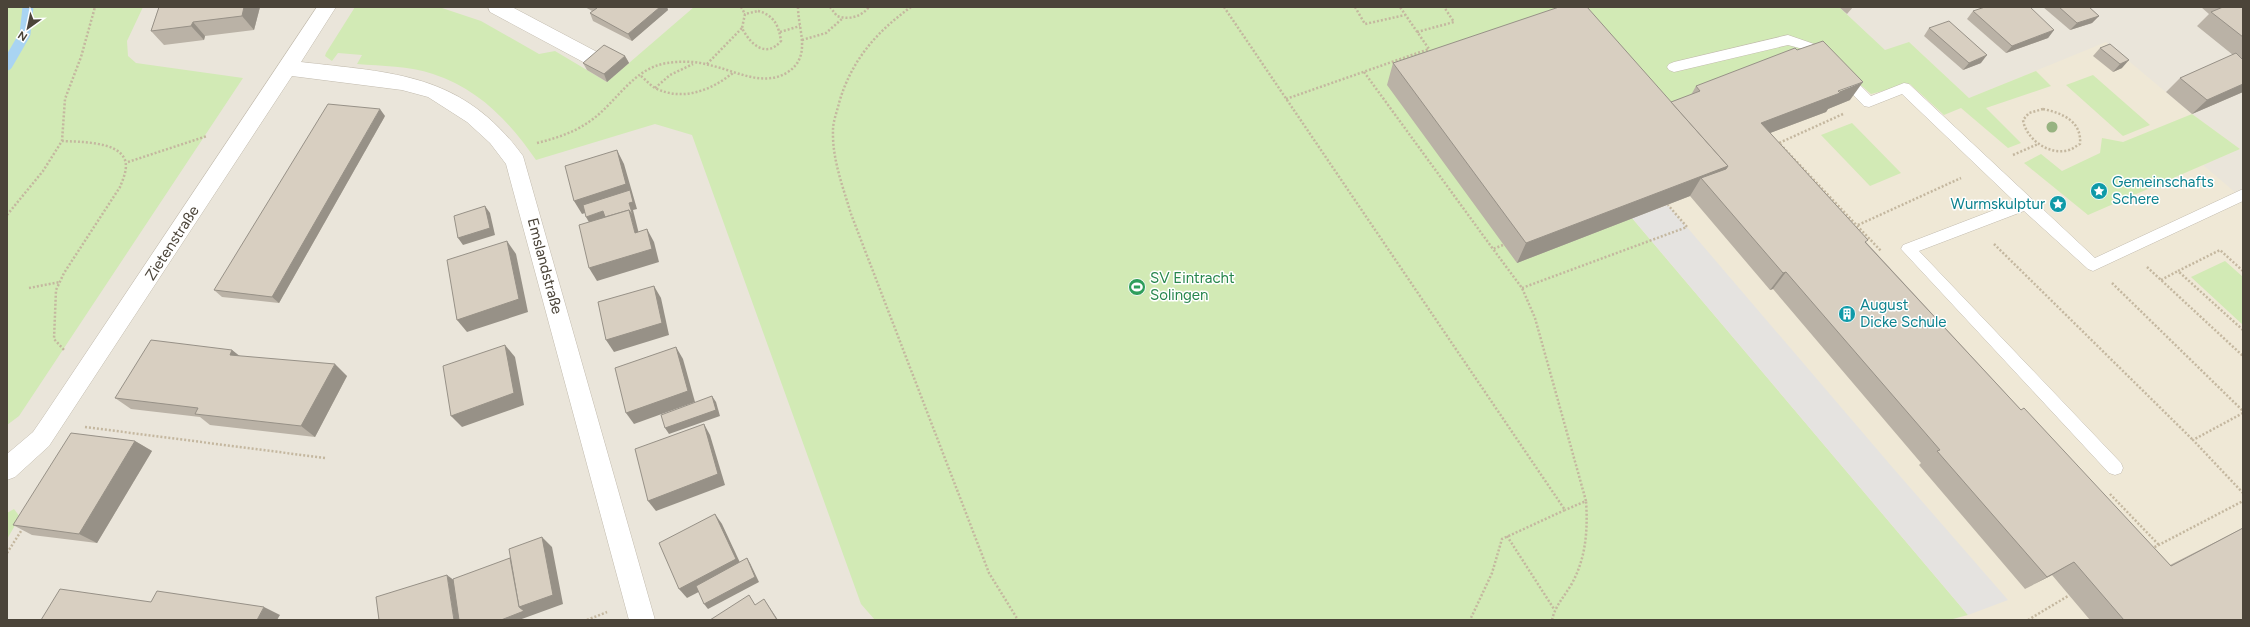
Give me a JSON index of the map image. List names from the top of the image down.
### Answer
{
  "streets": {
    "street": ["Zietenstraße", "Emslandstraße"]
  },
  "crossings": [
    ["Zietenstraße", "Emslandstraße"]
  ],
  "places": {
    "place": ["Gemeinschafts Schere", "Wurmskulptur"],
    "sports": ["SV Eintracht Solingen"],
    "building": ["August Dicke Schule"]
  },
  "north": "bottom left"
}
